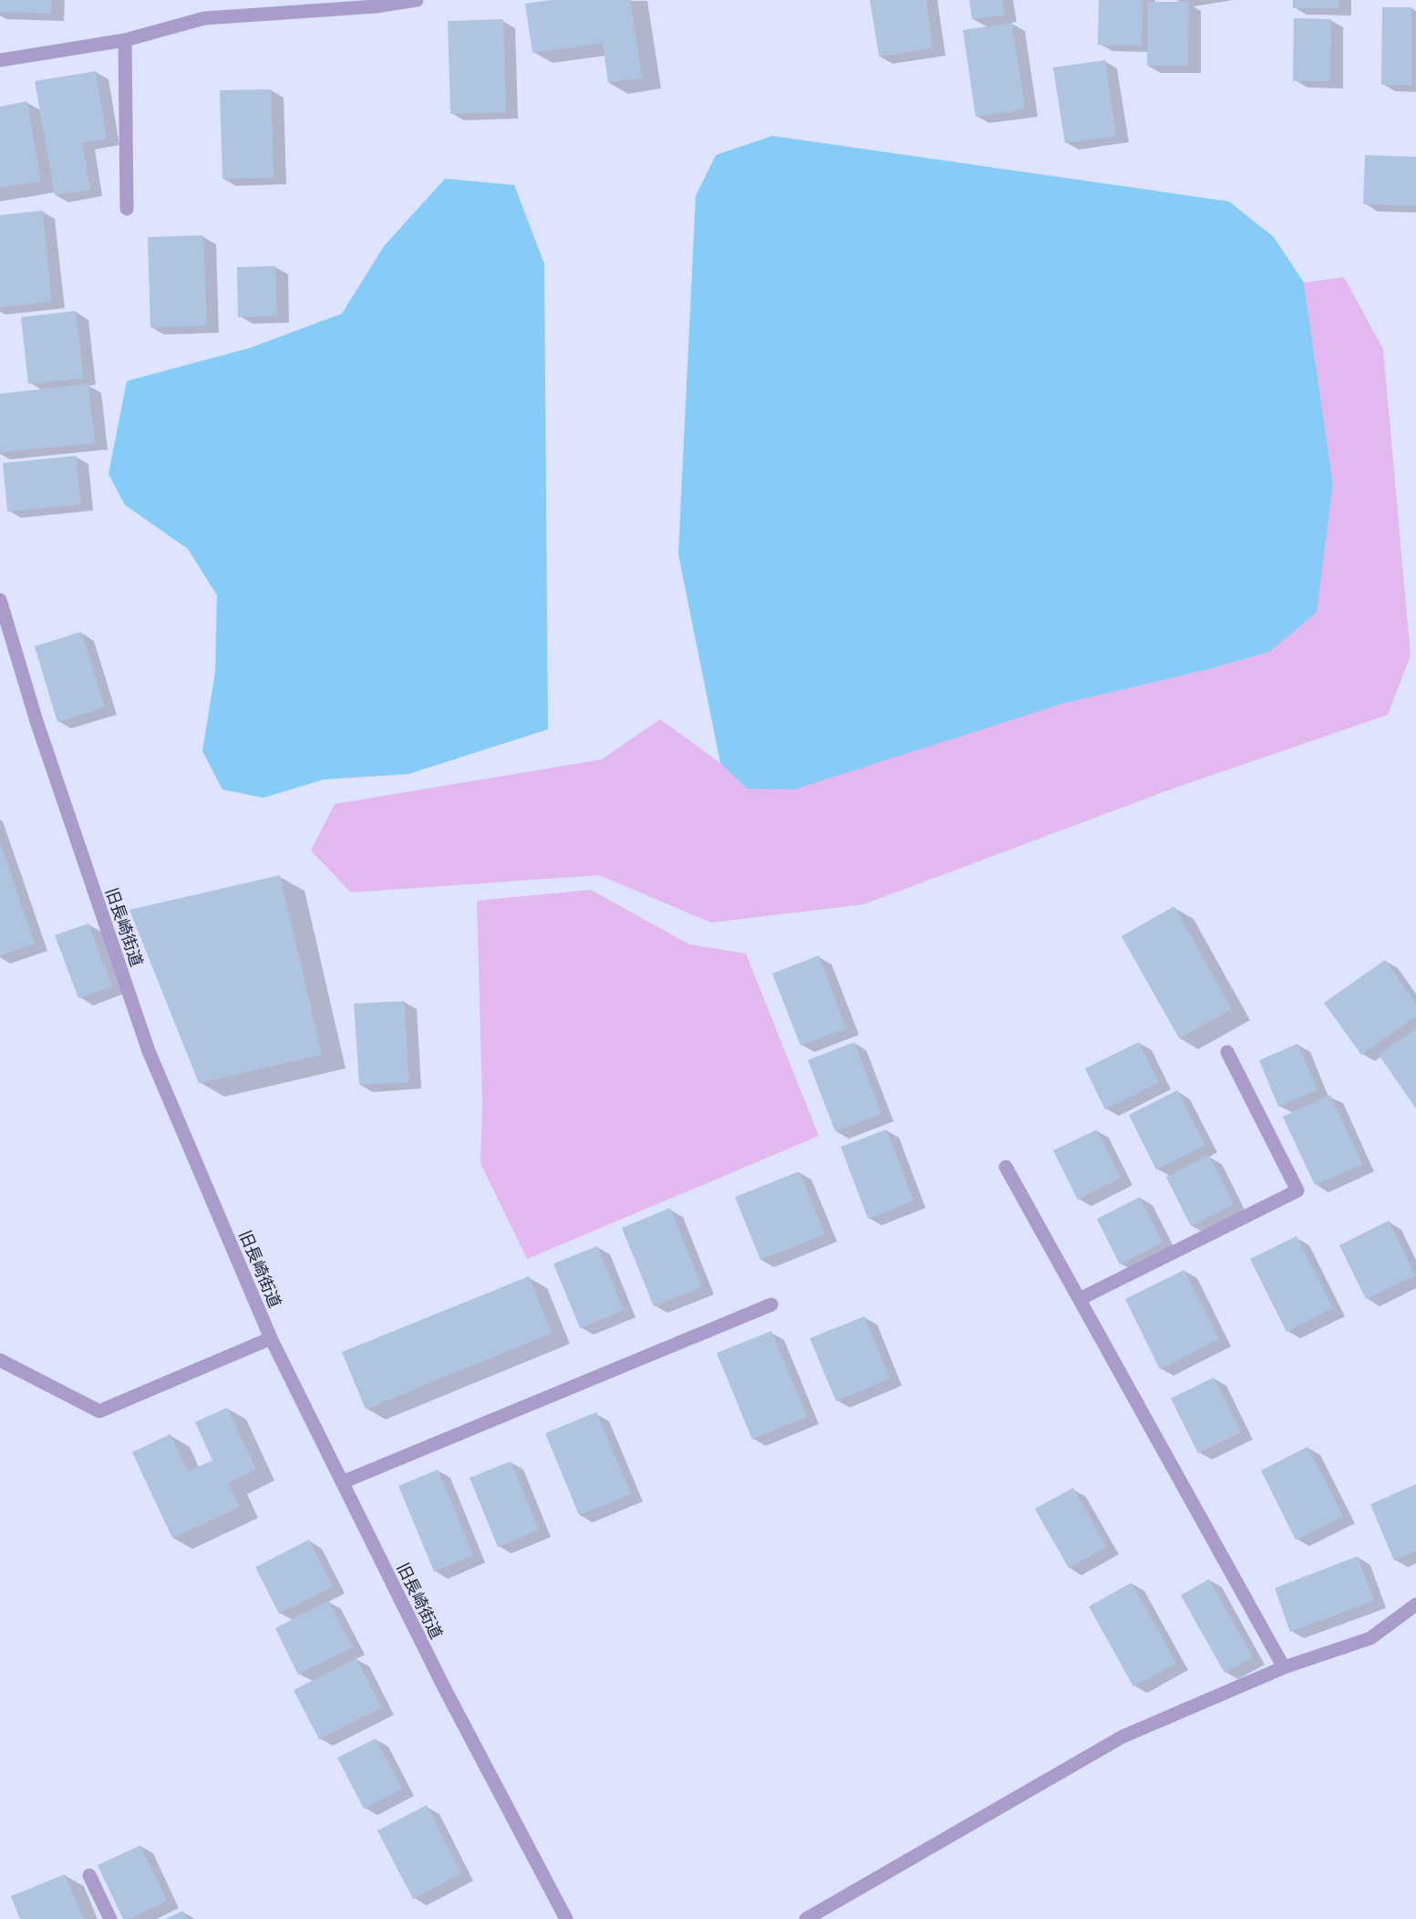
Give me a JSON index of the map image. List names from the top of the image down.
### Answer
{
  "streets": {
    "street": ["旧長崎街道"]
  }
}
